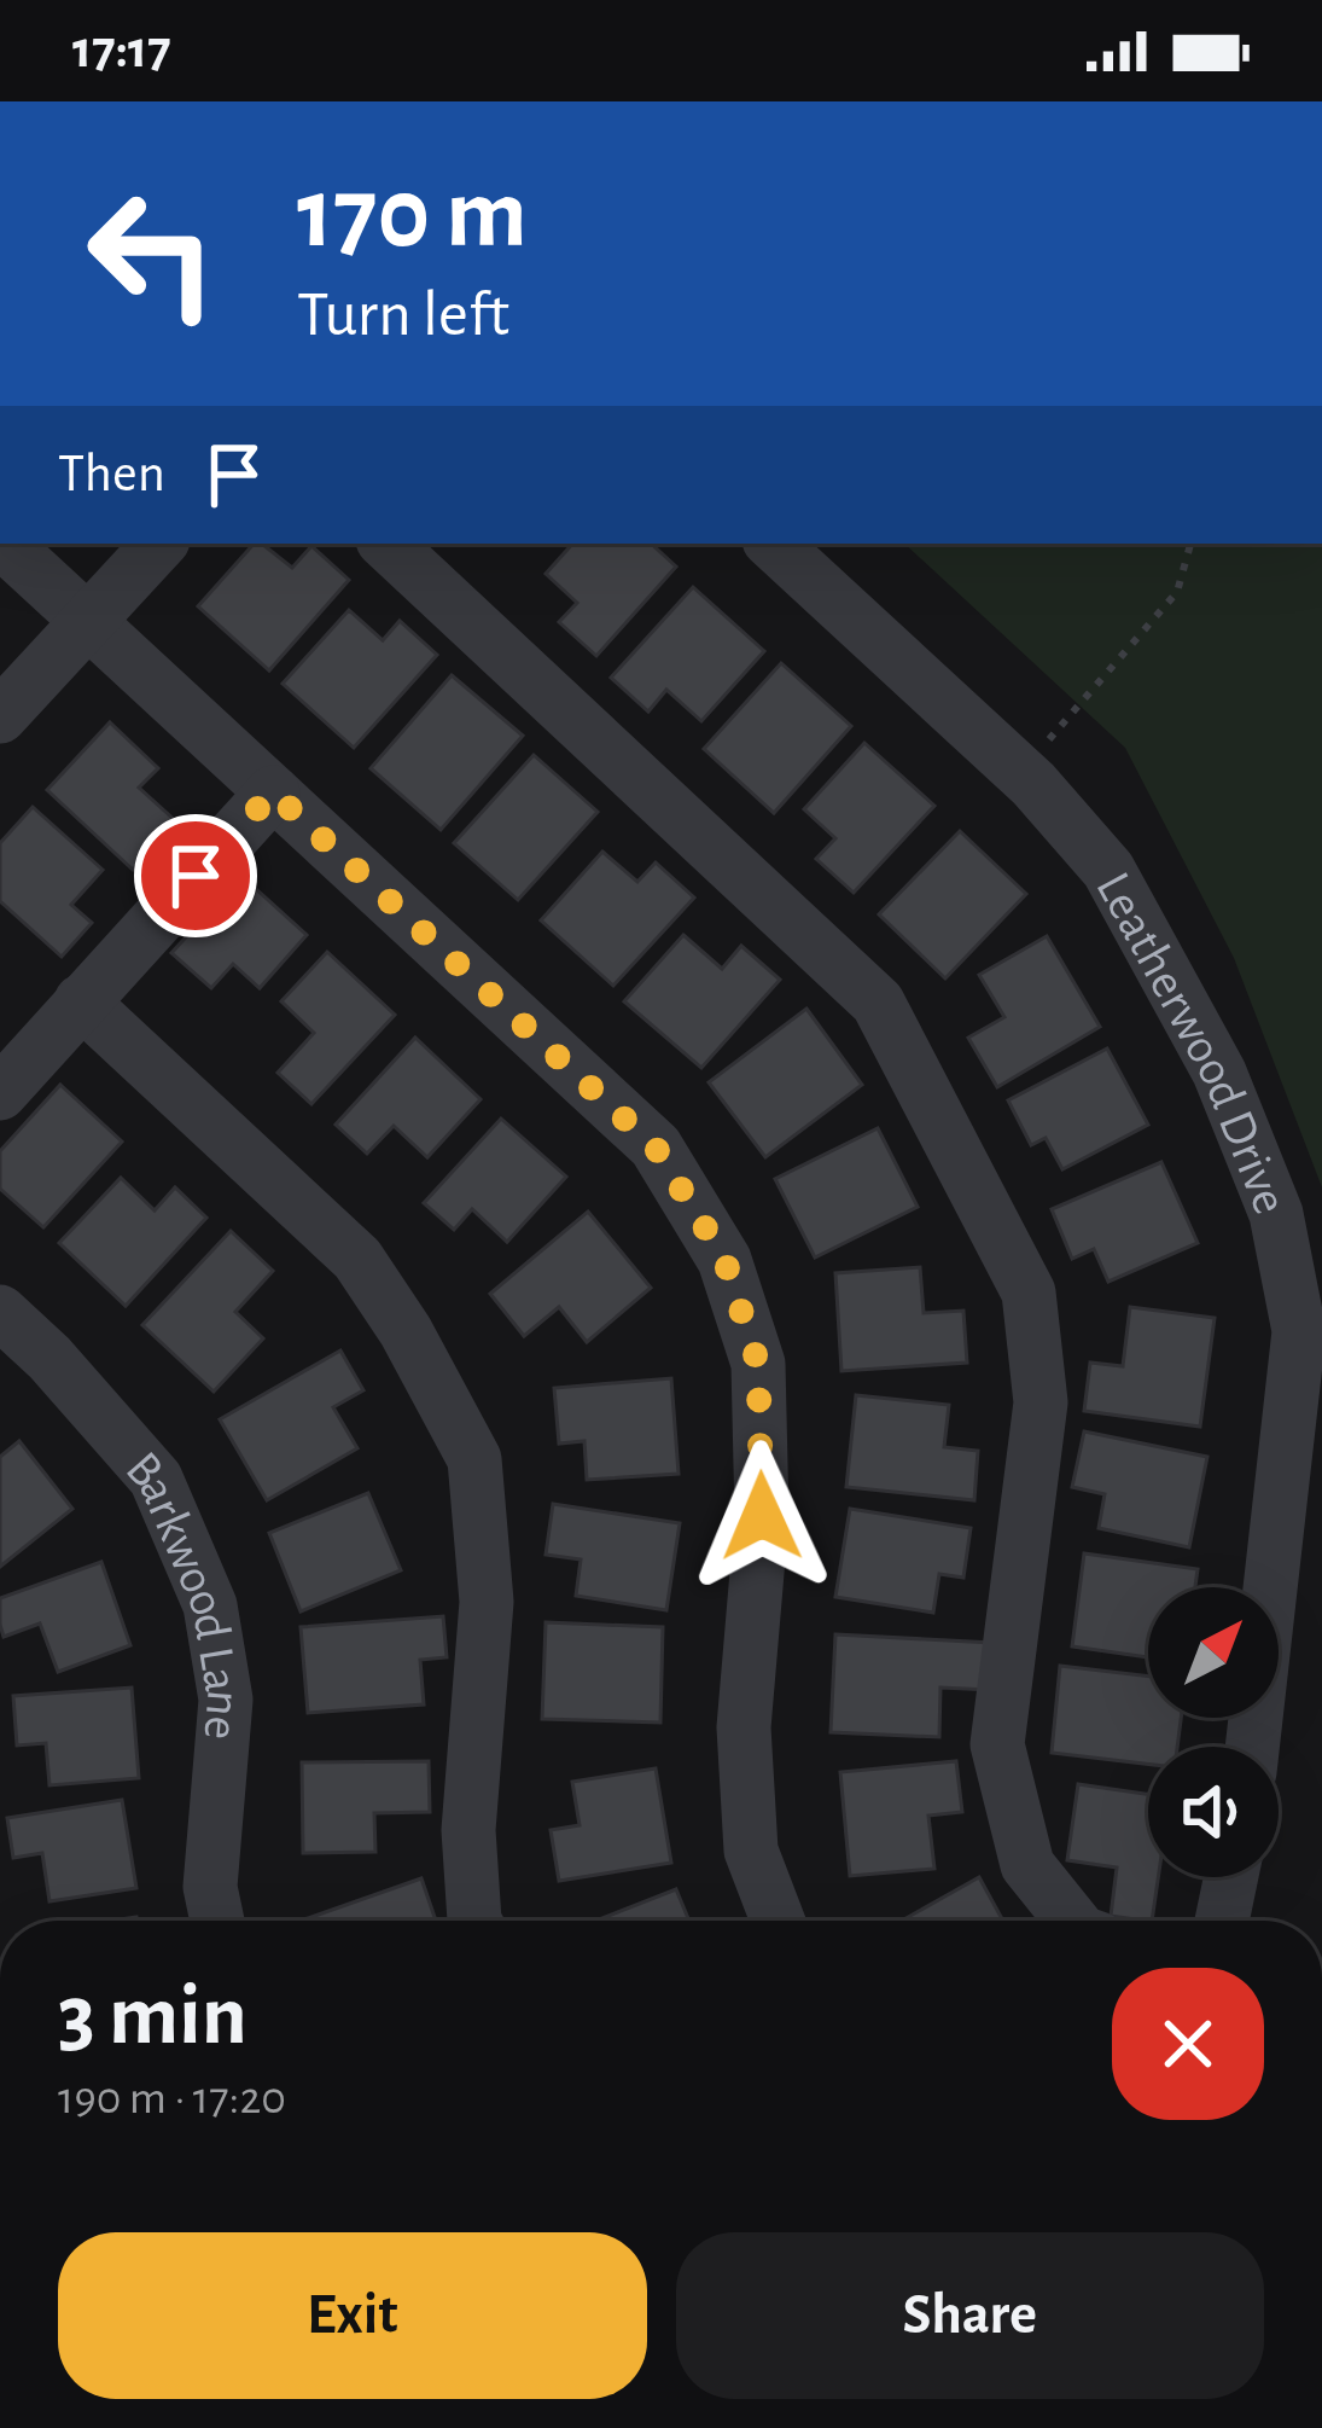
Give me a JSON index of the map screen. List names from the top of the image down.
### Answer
{
  "streets": {
    "street": ["Leatherwood Drive", "Barkwood Lane"]
  },
  "north": "top right",
  "page": {
    "status": "17:17",
    "turn": ["170 m", "Turn left"],
    "then": "Then",
    "heading": ["3 min", "190 m · 17:20"],
    "buttons": ["Exit", "Share"]
  }
}
